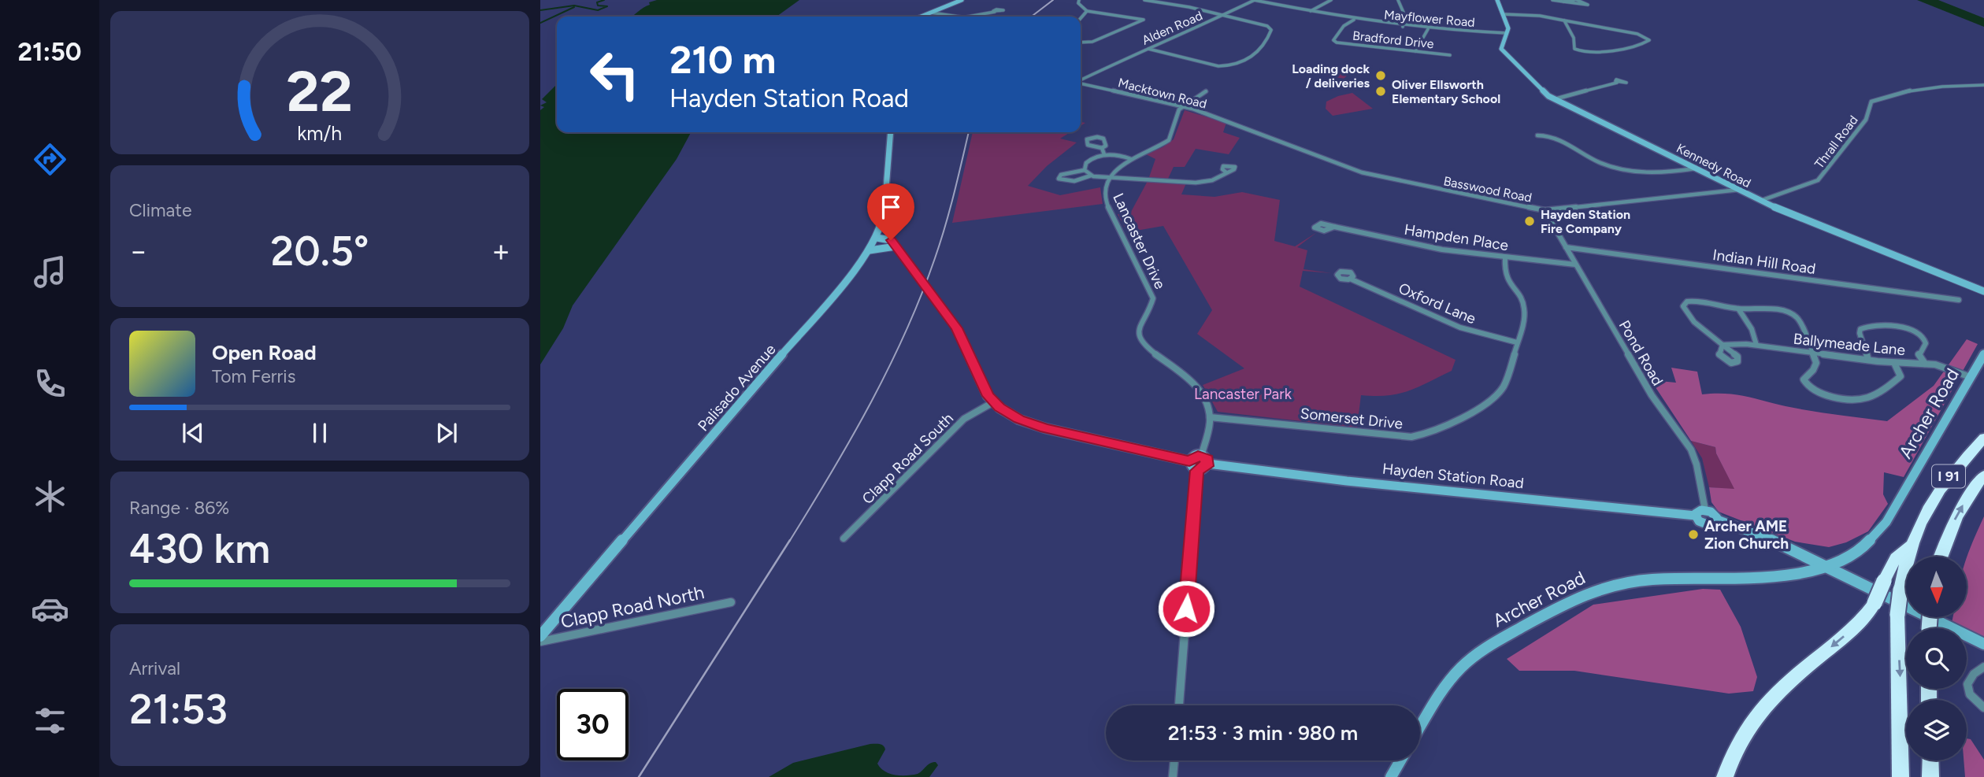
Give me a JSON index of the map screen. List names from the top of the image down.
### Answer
{
  "streets": {
    "highway": ["I 91"],
    "street": [
      "Mayflower Road",
      "Alden Road",
      "Bradford Drive",
      "Macktown Road",
      "Thrall Road",
      "Kennedy Road",
      "Basswood Road",
      "Hampden Place",
      "Lancaster Drive",
      "Indian Hill Road",
      "Oxford Lane",
      "Ballymeade Lane",
      "Pond Road",
      "Palisado Avenue",
      "Archer Road",
      "Somerset Drive",
      "Clapp Road South",
      "Hayden Station Road",
      "Clapp Road North"
    ]
  },
  "crossings": [
    ["Mayflower Road", "Alden Road"],
    ["Mayflower Road", "Bradford Drive"],
    ["Mayflower Road", "Kennedy Road"],
    ["Macktown Road", "Basswood Road"],
    ["Macktown Road", "Lancaster Drive"],
    ["Thrall Road", "Kennedy Road"],
    ["Kennedy Road", "Basswood Road"],
    ["Basswood Road", "Pond Road"],
    ["Hampden Place", "Pond Road"],
    ["Hampden Place", "Somerset Drive"],
    ["Lancaster Drive", "Somerset Drive"],
    ["Indian Hill Road", "Pond Road"],
    ["Oxford Lane", "Somerset Drive"],
    ["Ballymeade Lane", "Archer Road"]
  ],
  "parks": ["Lancaster Park"],
  "places": [
    "Loading dock / deliveries",
    "Oliver Ellsworth Elementary School",
    "Hayden Station Fire Company",
    "Archer AME Zion Church"
  ],
  "north": "bottom",
  "page": {
    "tabs": "21:50",
    "turn": ["210 m", "Hayden Station Road"],
    "tile": [
      "Climate",
      ["Range · 86%", "430 km"],
      ["Arrival", "21:53"]
    ],
    "heat": ["−", "20.5°", "+"],
    "song": ["Open Road", "Tom Ferris"],
    "limit": "30",
    "trip": "21:53 · 3 min · 980 m",
    "gauge": ["22", "km/h"]
  }
}
